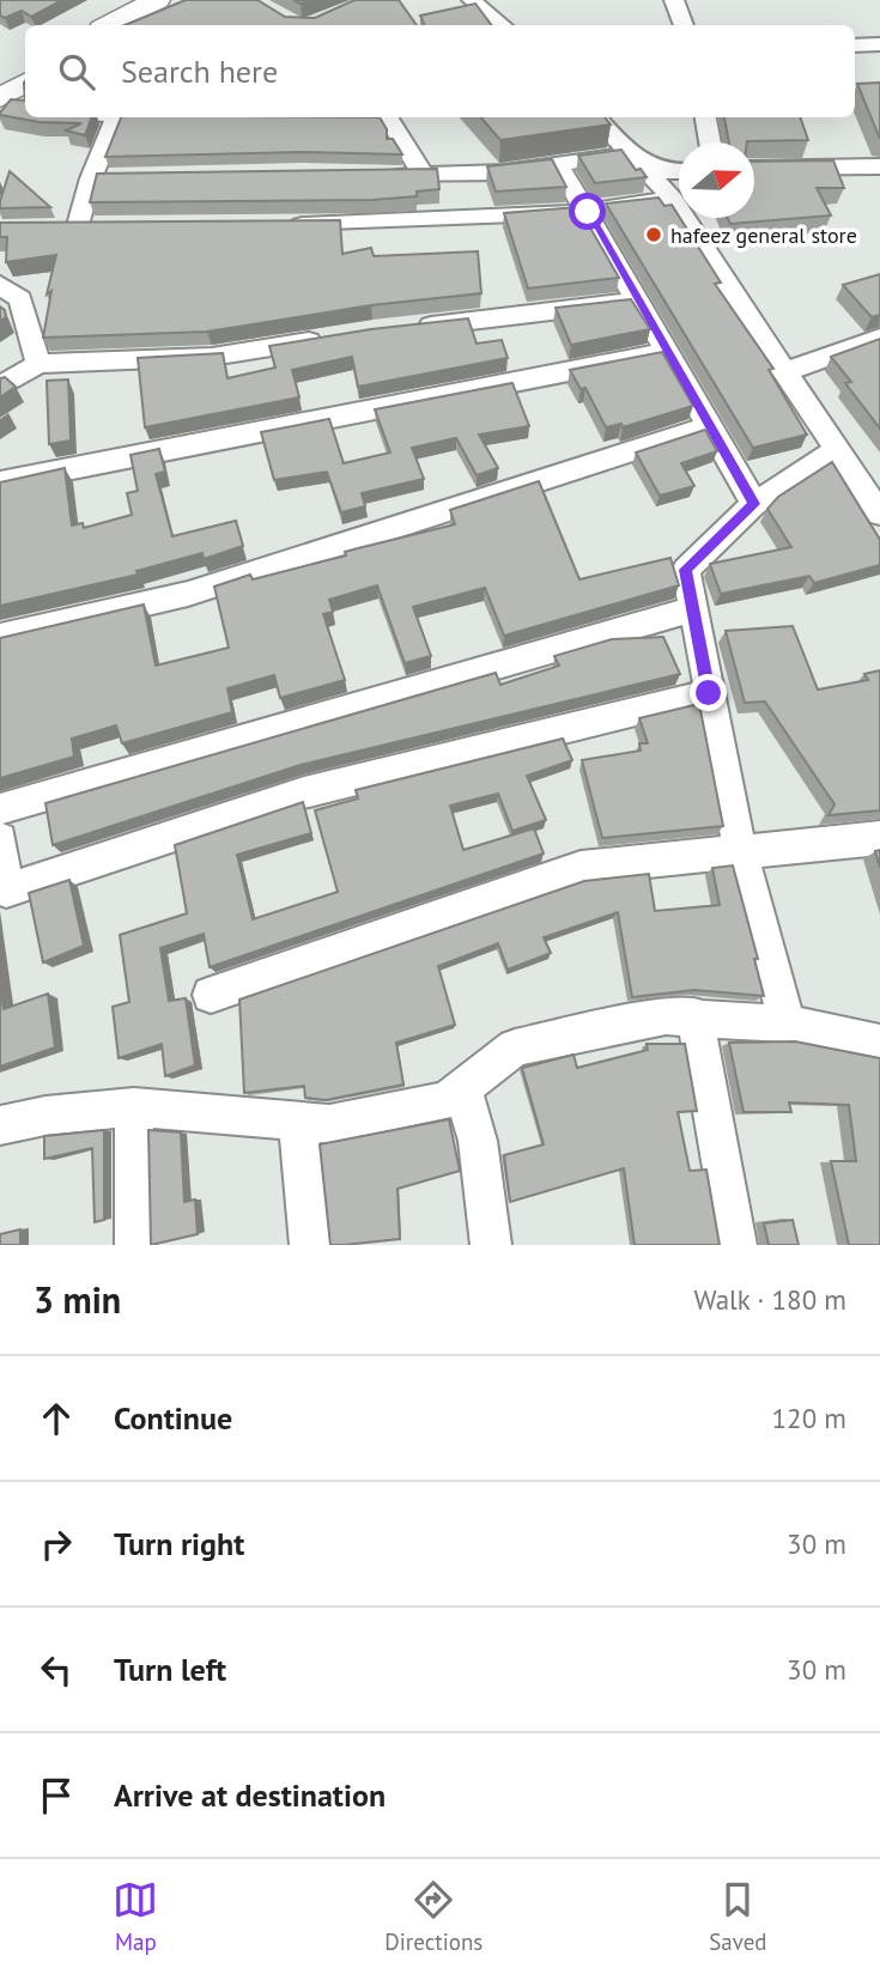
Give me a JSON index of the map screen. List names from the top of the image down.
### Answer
{
  "places": ["hafeez general store"],
  "north": "right",
  "page": {
    "search": "Search here",
    "heading": ["3 min", "Walk · 180 m"],
    "list": [
      ["Continue", "120 m"],
      ["Turn right", "30 m"],
      ["Turn left", "30 m"],
      "Arrive at destination"
    ],
    "nav": ["Map", "Directions", "Saved"]
  }
}
